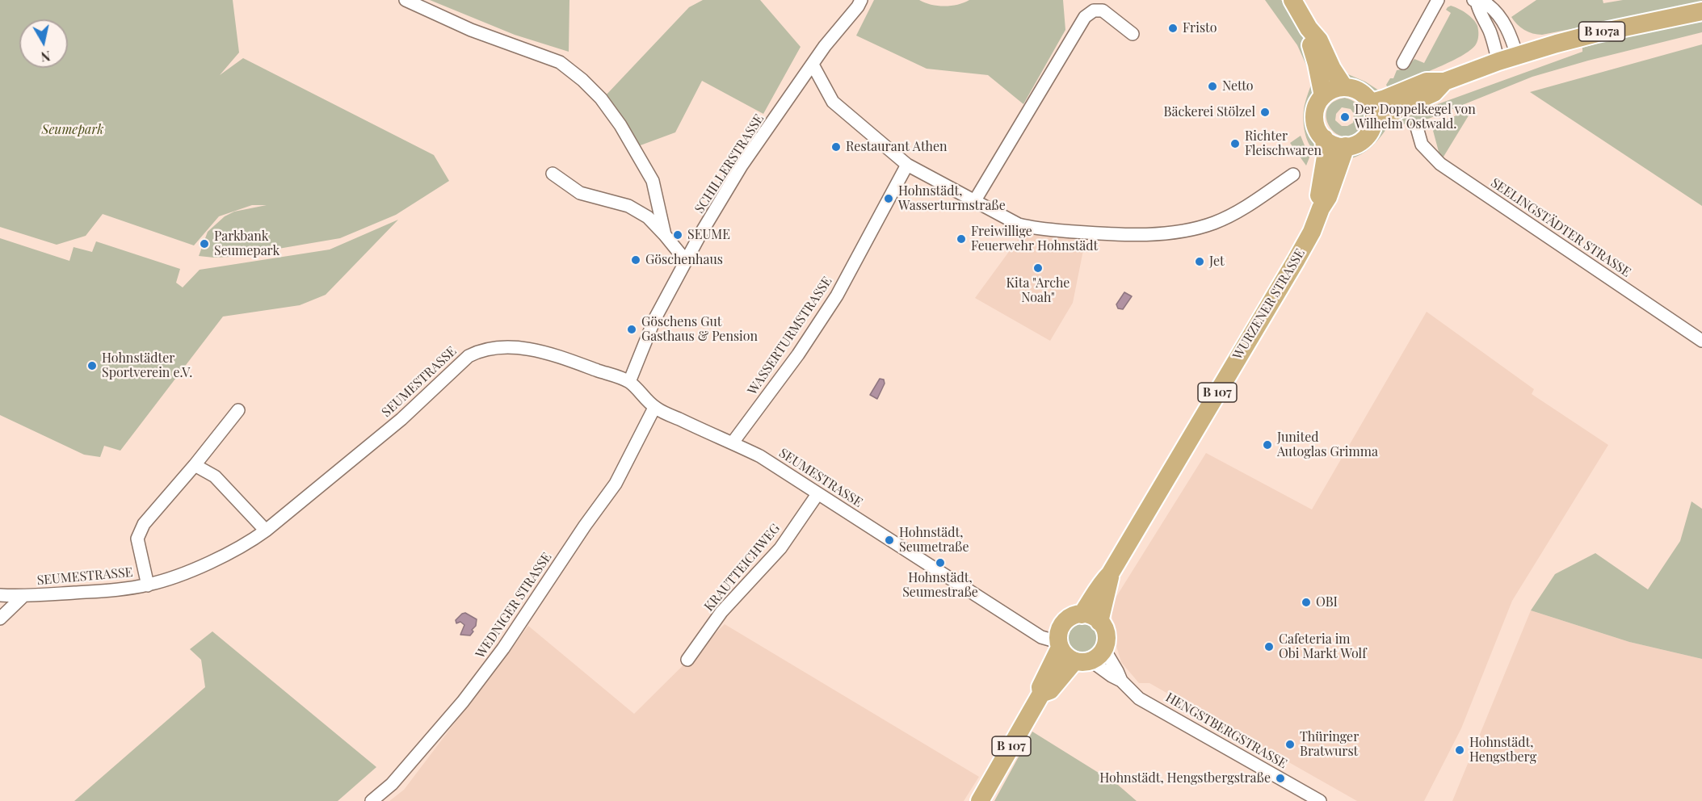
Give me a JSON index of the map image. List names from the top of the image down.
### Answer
{
  "streets": {
    "main road": ["B 107a", "WURZENER STRASSE", "B 107"],
    "street": [
      "SCHILLERSTRASSE",
      "SEELINGSTÄDTER STRASSE",
      "WASSERTURMSTRASSE",
      "SEUMESTRASSE",
      "KRAUTTEICHWEG",
      "WEDNIGER STRASSE",
      "HENGSTBERGSTRASSE"
    ]
  },
  "crossings": [
    ["B 107a", "WURZENER STRASSE"],
    ["SCHILLERSTRASSE", "SEUMESTRASSE"],
    ["WURZENER STRASSE", "SEUMESTRASSE"],
    ["WURZENER STRASSE", "HENGSTBERGSTRASSE"],
    ["WASSERTURMSTRASSE", "SEUMESTRASSE"],
    ["SEUMESTRASSE", "KRAUTTEICHWEG"],
    ["SEUMESTRASSE", "WEDNIGER STRASSE"],
    ["SEUMESTRASSE", "HENGSTBERGSTRASSE"]
  ],
  "parks": ["Seumepark"],
  "places": [
    "Fristo",
    "Netto",
    "Bäckerei Stölzel",
    "Der Doppelkegel von Wilhelm Ostwald.",
    "Richter Fleischwaren",
    "Restaurant Athen",
    "Hohnstädt, Wasserturmstraße",
    "SEUME",
    "Freiwillige Feuerwehr Hohnstädt",
    "Parkbank Seumepark",
    "Göschenhaus",
    "Jet",
    "Kita \"Arche Noah\"",
    "Göschens Gut Gasthaus & Pension",
    "Hohnstädter Sportverein e.V.",
    "Junited Autoglas Grimma",
    "Hohnstädt, Seumetraße",
    "Hohnstädt, Seumestraße",
    "OBI",
    "Cafeteria im Obi Markt Wolf",
    "Thüringer Bratwurst",
    "Hohnstädt, Hengstberg",
    "Hohnstädt, Hengstbergstraße"
  ],
  "north": "bottom"
}
